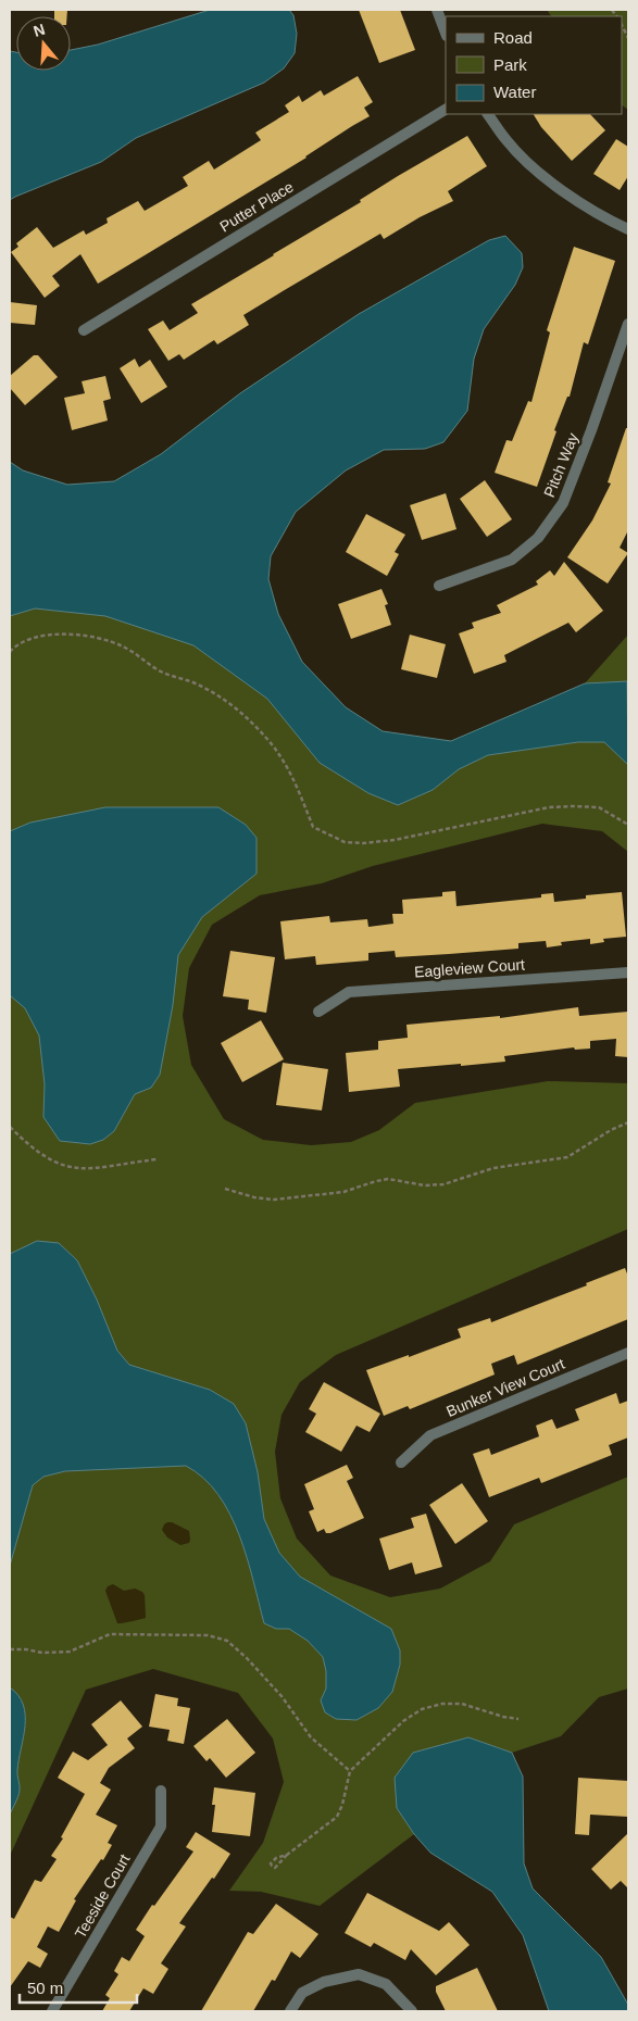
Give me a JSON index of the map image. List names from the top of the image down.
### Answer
{
  "streets": {
    "street": [
      "Putter Place",
      "Pitch Way",
      "Eagleview Court",
      "Bunker View Court",
      "Teeside Court"
    ]
  },
  "legend": ["Road", "Park", "Water"],
  "scale_bar": "50 m",
  "north": "top"
}
